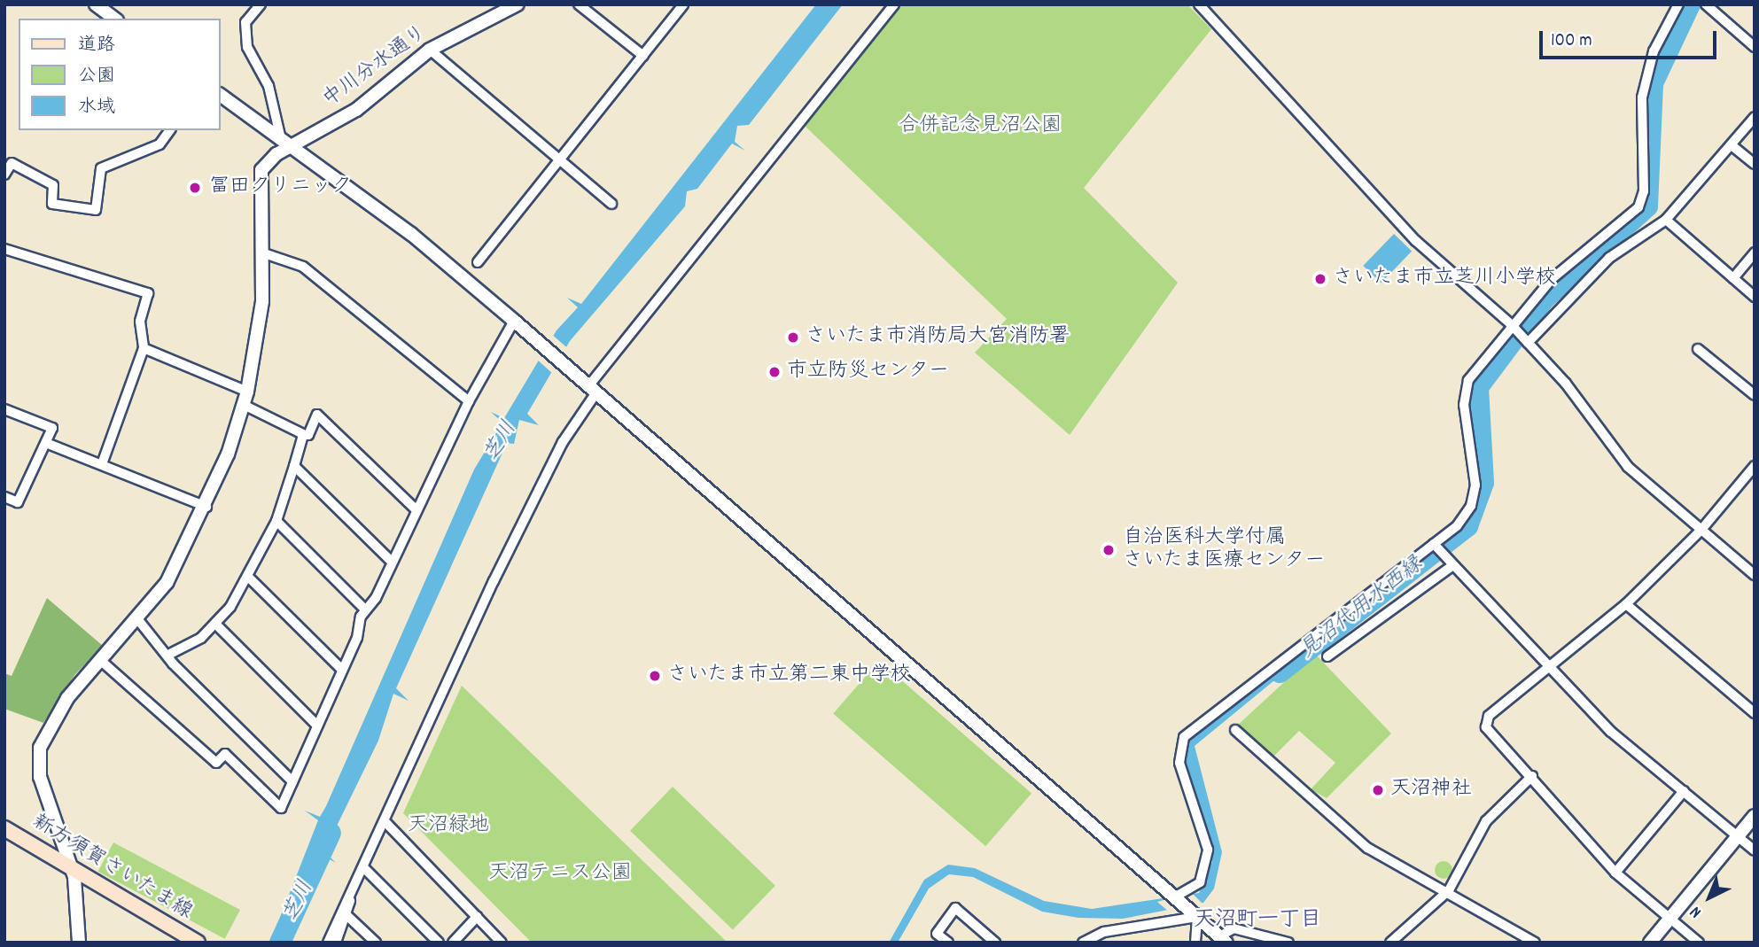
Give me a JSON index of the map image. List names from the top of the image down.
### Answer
{
  "streets": {
    "main road": ["新方須賀さいたま線"],
    "street": ["中川分水通り"]
  },
  "districts": ["天沼町一丁目"],
  "water": ["芝川", "見沼代用水西縁"],
  "parks": ["合併記念見沼公園", "天沼緑地", "天沼テニス公園"],
  "places": [
    "冨田クリニック",
    "さいたま市立芝川小学校",
    "さいたま市消防局大宮消防署",
    "市立防災センター",
    "自治医科大学付属 さいたま医療センター",
    "さいたま市立第二東中学校",
    "天沼神社"
  ],
  "legend": ["道路", "公園", "水域"],
  "scale_bar": "100 m",
  "north": "bottom left"
}
